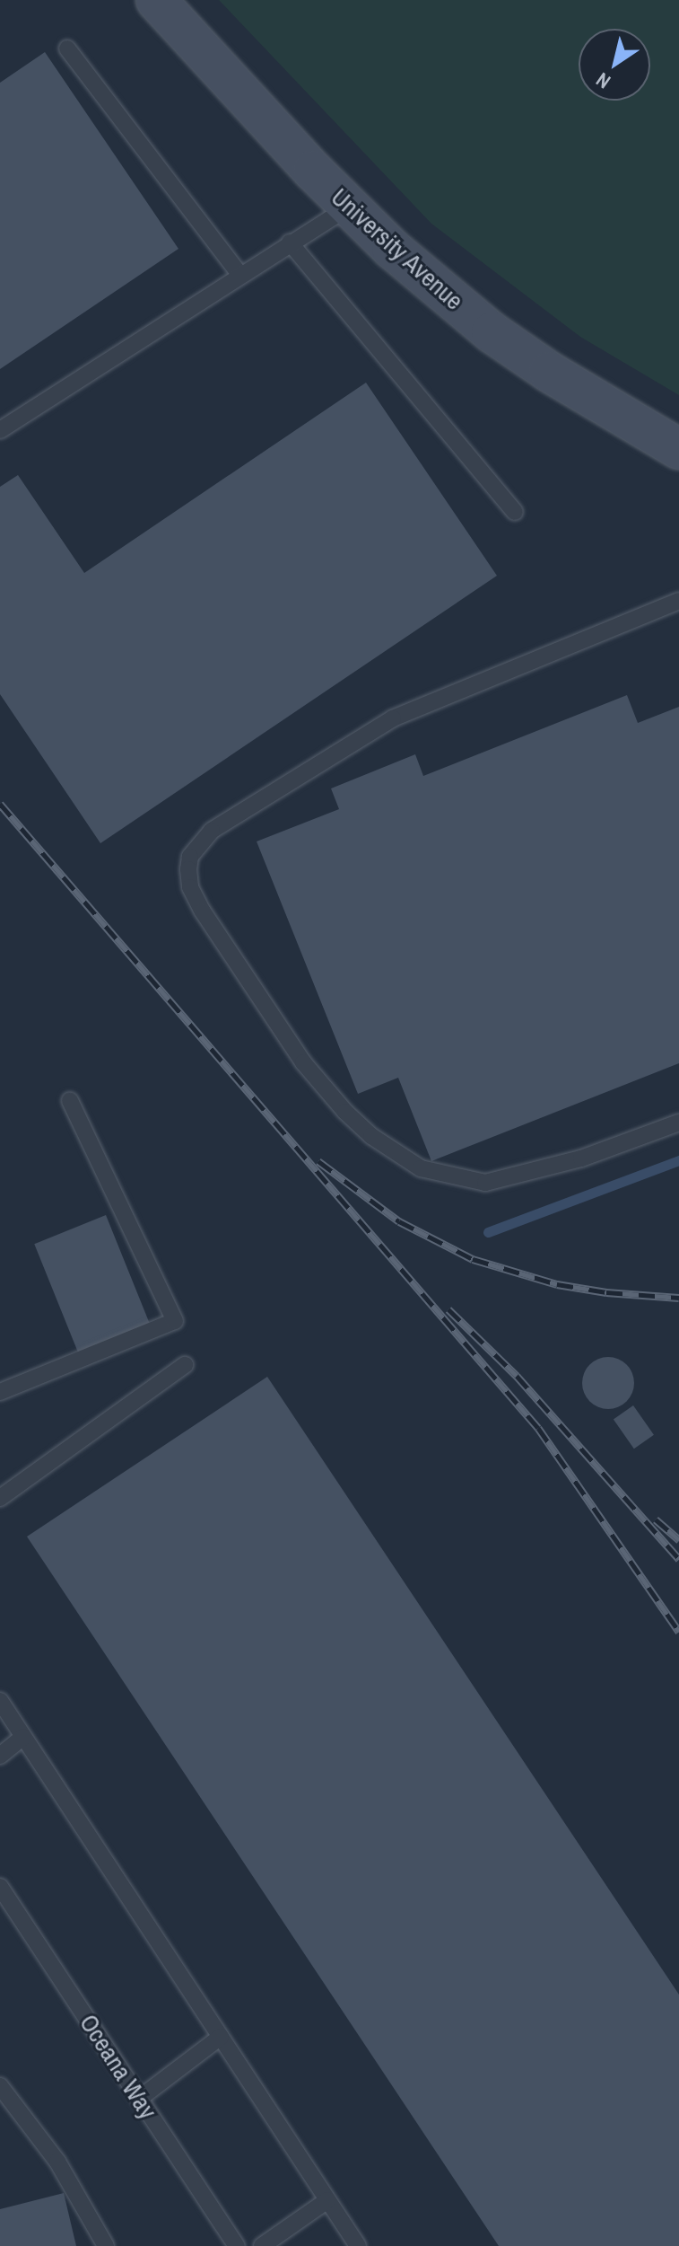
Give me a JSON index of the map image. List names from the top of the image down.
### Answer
{
  "streets": {
    "main road": ["University Avenue"],
    "lane": ["Oceana Way"]
  },
  "north": "bottom left"
}
